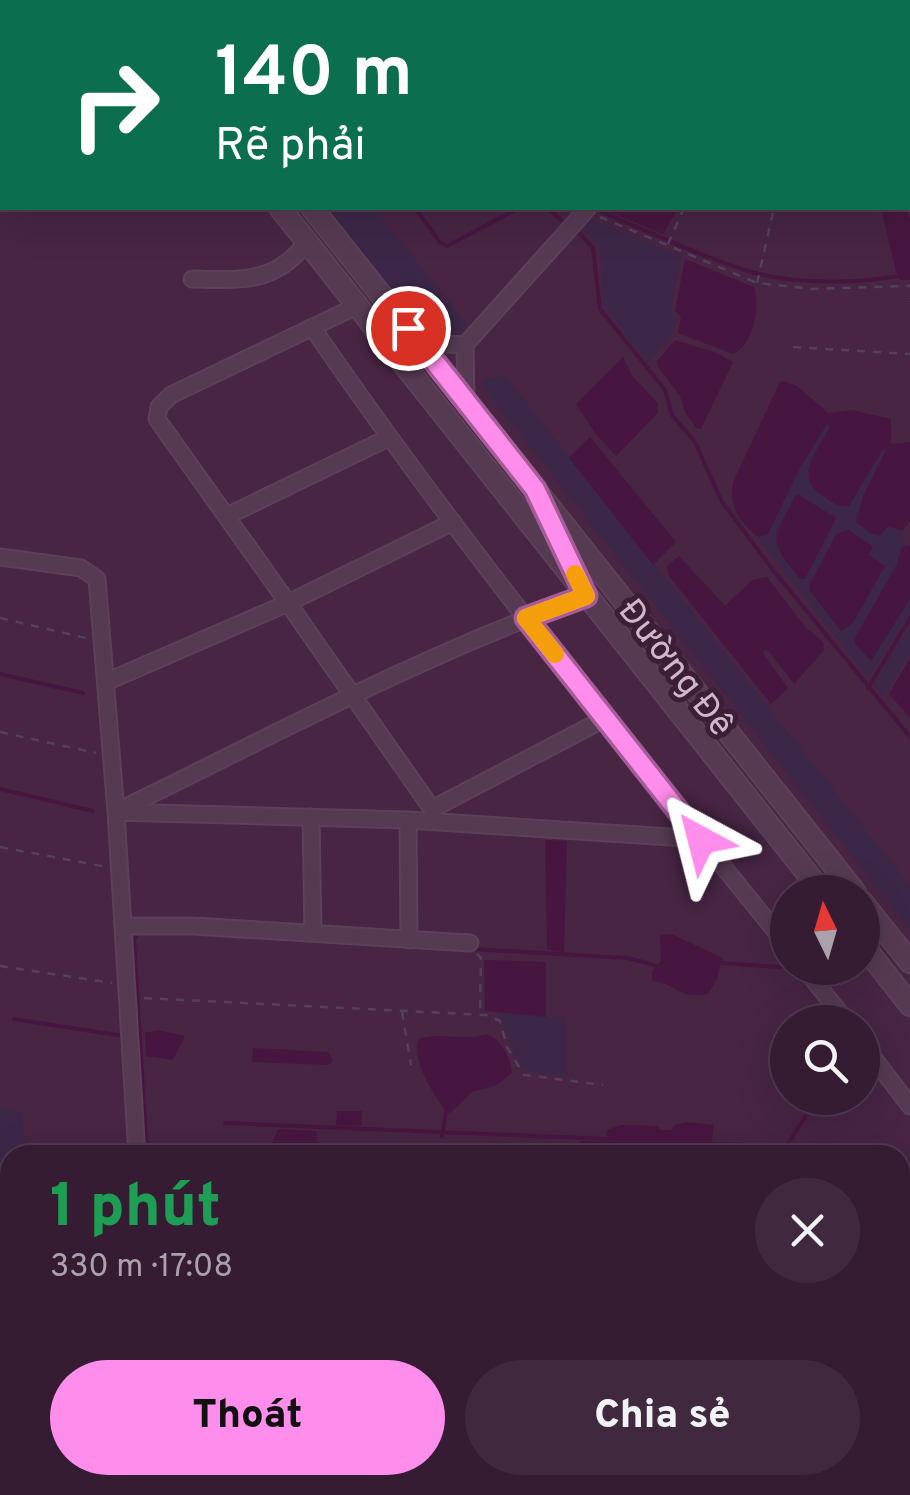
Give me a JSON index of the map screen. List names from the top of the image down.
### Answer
{
  "streets": {
    "street": ["Đường Đê"]
  },
  "north": "top",
  "page": {
    "turn": ["140 m", "Rẽ phải"],
    "heading": ["1 phút", "330 m · 17:08"],
    "buttons": ["Thoát", "Chia sẻ"]
  }
}
